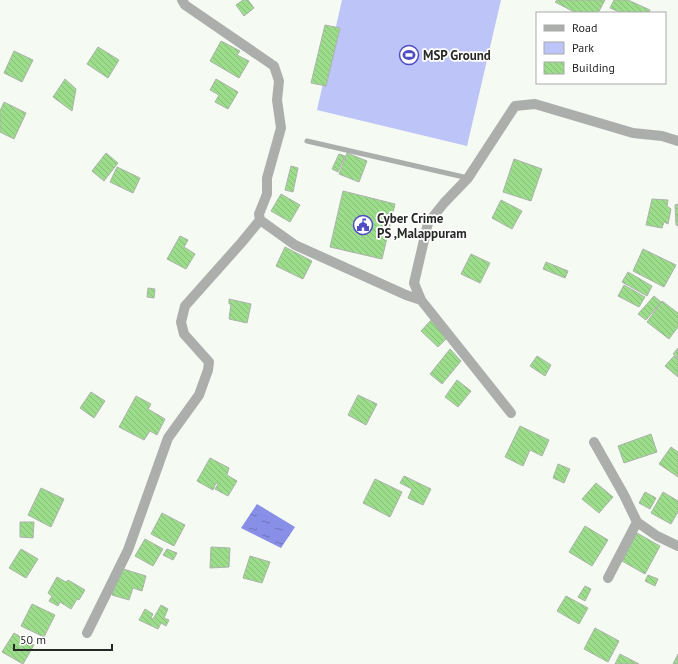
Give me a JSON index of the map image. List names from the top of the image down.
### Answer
{
  "places": {
    "sports": ["MSP Ground"],
    "public building": ["Cyber Crime PS ,Malappuram"]
  },
  "legend": ["Road", "Park", "Building"],
  "scale_bar": "50 m"
}
